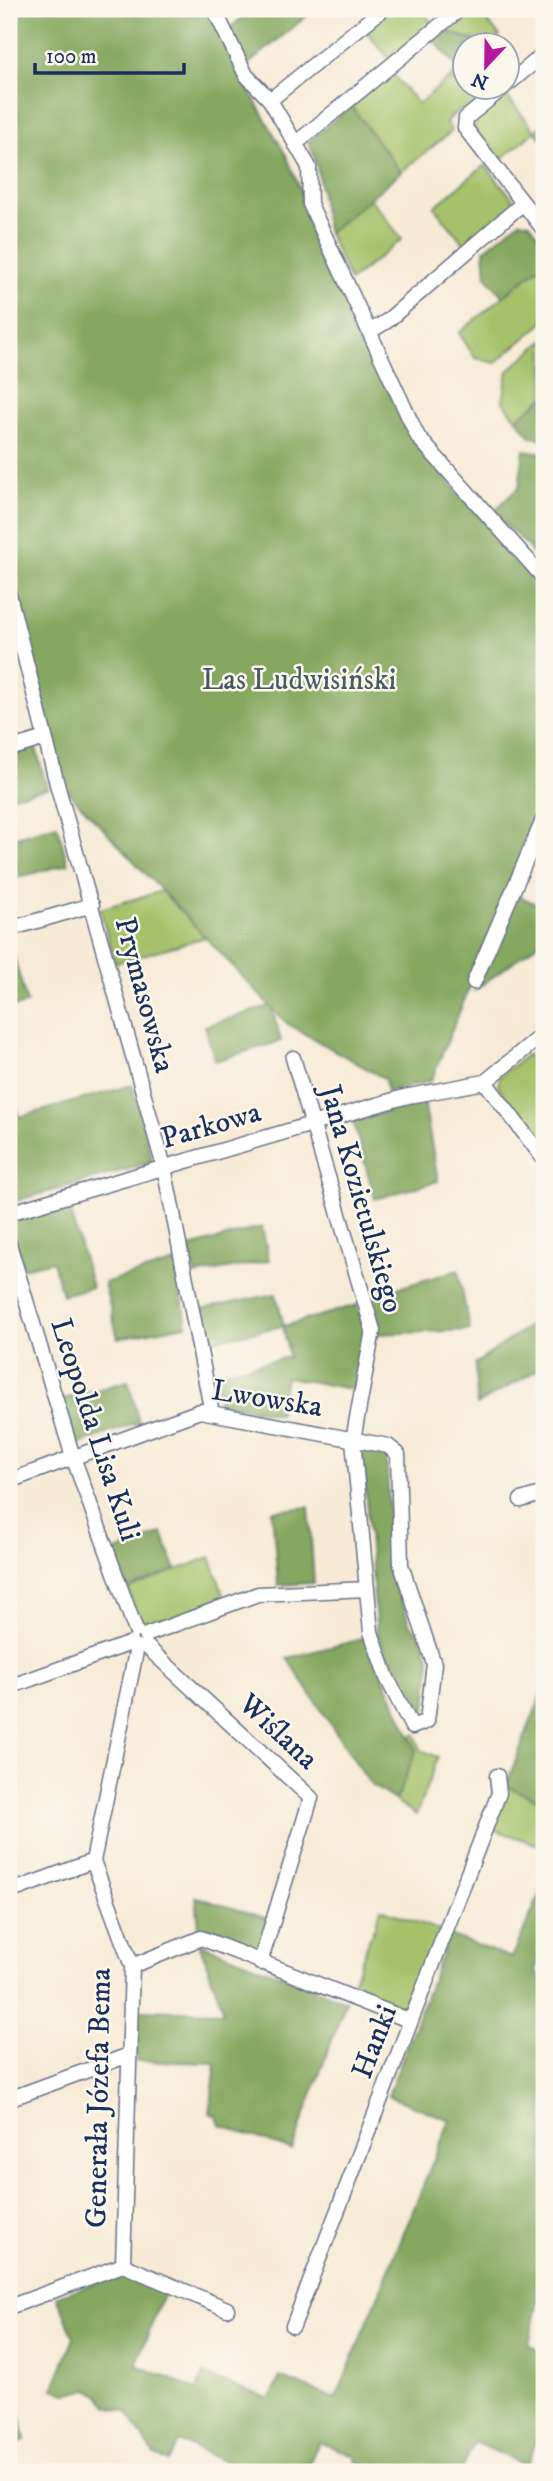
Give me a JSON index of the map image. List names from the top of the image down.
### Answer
{
  "streets": {
    "street": [
      "Prymasowska",
      "Parkowa",
      "Jana Kozietulskiego",
      "Lwowska",
      "Leopolda Lisa Kuli",
      "Wiślana",
      "Hanki",
      "Generała Józefa Bema"
    ]
  },
  "crossings": [
    ["Prymasowska", "Parkowa"],
    ["Prymasowska", "Lwowska"],
    ["Parkowa", "Jana Kozietulskiego"],
    ["Jana Kozietulskiego", "Lwowska"],
    ["Lwowska", "Leopolda Lisa Kuli"],
    ["Leopolda Lisa Kuli", "Wiślana"]
  ],
  "parks": ["Las Ludwisiński"],
  "scale_bar": "100 m",
  "north": "bottom"
}
